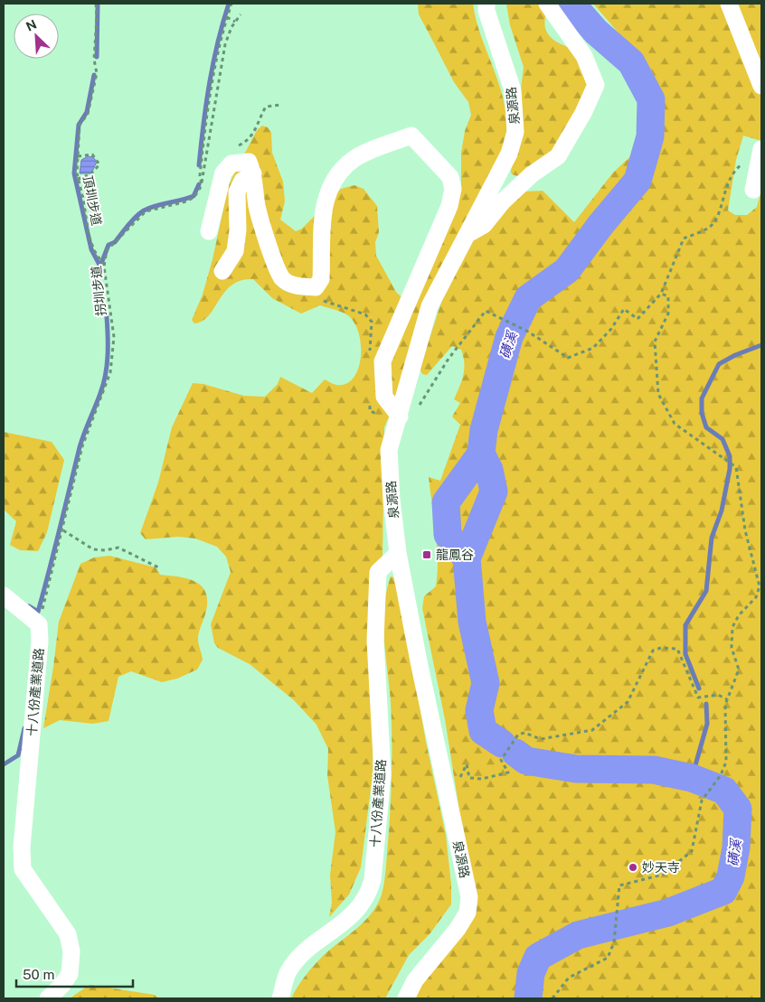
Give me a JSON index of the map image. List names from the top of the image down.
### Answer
{
  "streets": {
    "street": ["泉源路", "十八份產業道路"],
    "path": ["頂圳步道", "拐圳步道"]
  },
  "crossings": [
    ["泉源路", "十八份產業道路"],
    ["頂圳步道", "拐圳步道"],
    ["拐圳步道", "十八份產業道路"]
  ],
  "water": ["磺溪"],
  "places": {
    "transit": ["龍鳳谷"],
    "other": ["妙天寺"]
  },
  "scale_bar": "50 m",
  "north": "top left"
}
